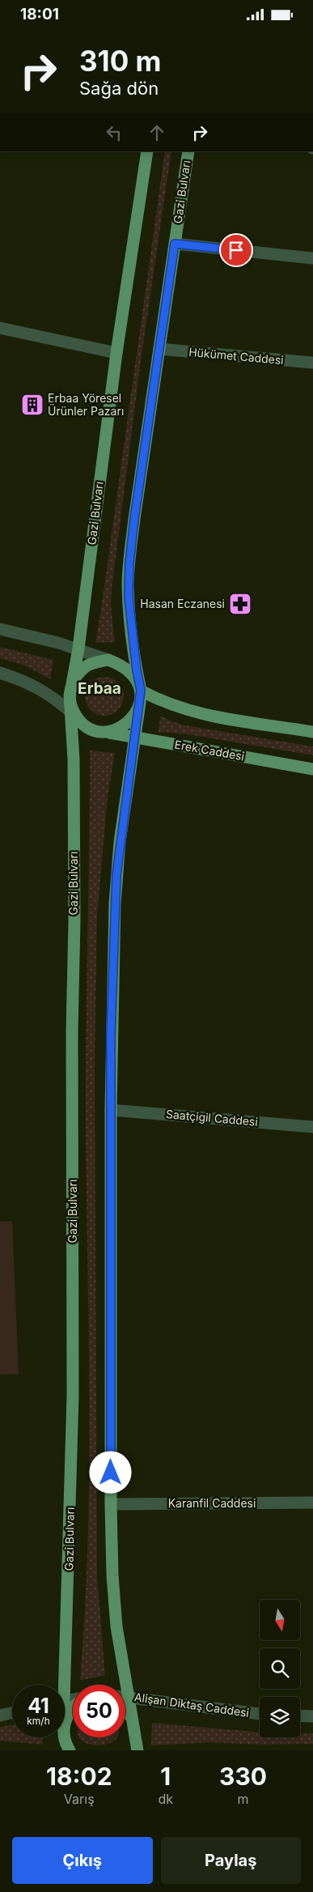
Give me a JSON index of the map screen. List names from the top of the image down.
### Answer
{
  "streets": {
    "main road": ["Gazi Bulvarı", "Erek Caddesi"],
    "street": [
      "Hükümet Caddesi",
      "Saatçigil Caddesi",
      "Karanfil Caddesi",
      "Alişan Diktaş Caddesi"
    ]
  },
  "crossings": [
    ["Gazi Bulvarı", "Hükümet Caddesi"],
    ["Gazi Bulvarı", "Erek Caddesi"],
    ["Gazi Bulvarı", "Saatçigil Caddesi"],
    ["Gazi Bulvarı", "Karanfil Caddesi"]
  ],
  "districts": ["Erbaa"],
  "places": {
    "building": ["Erbaa Yöresel Ürünler Pazarı"],
    "pharmacy": ["Hasan Eczanesi"]
  },
  "north": "bottom",
  "page": {
    "status": "18:01",
    "turn": ["310 m", "Sağa dön"],
    "speed": "41 km/h",
    "limit": "50",
    "eta": [
      "18:02",
      "Varış",
      "1",
      "dk",
      "330",
      "m"
    ],
    "buttons": ["Çıkış", "Paylaş"]
  }
}
